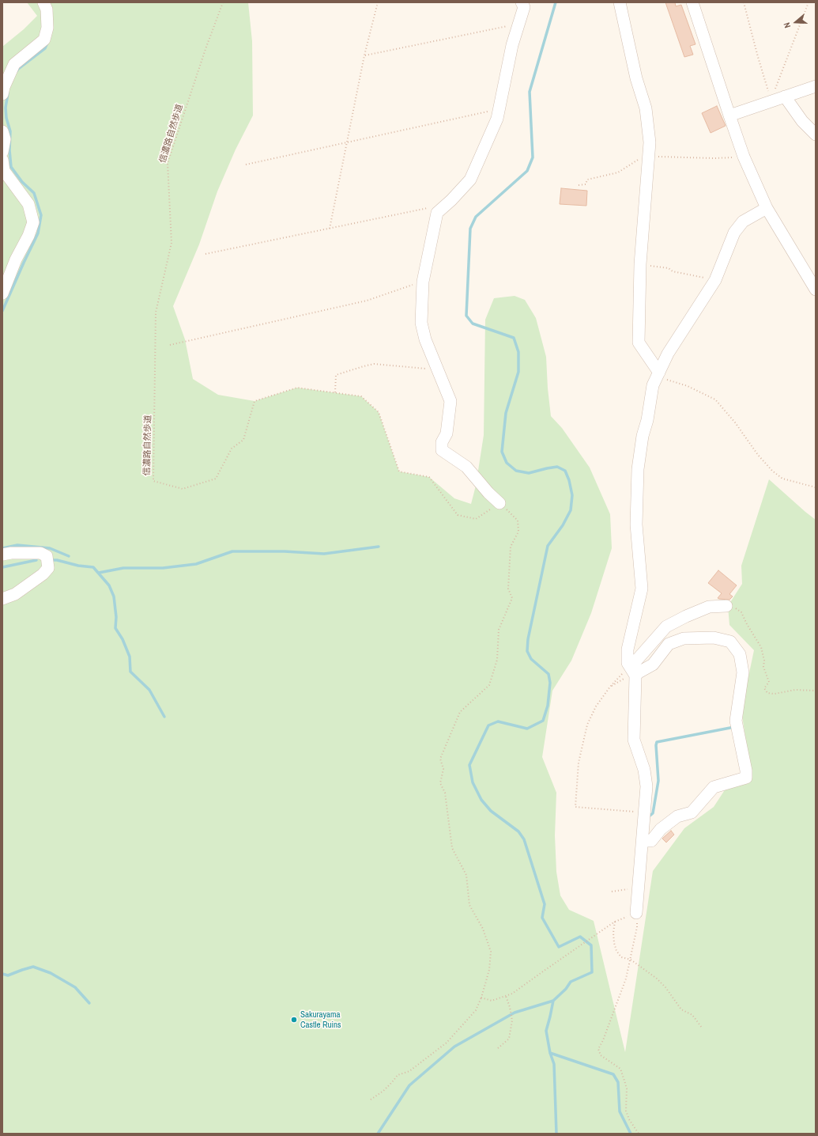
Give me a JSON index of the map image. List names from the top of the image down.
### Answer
{
  "streets": {
    "path": ["信濃路自然歩道"]
  },
  "places": ["Sakurayama Castle Ruins"],
  "north": "left"
}
